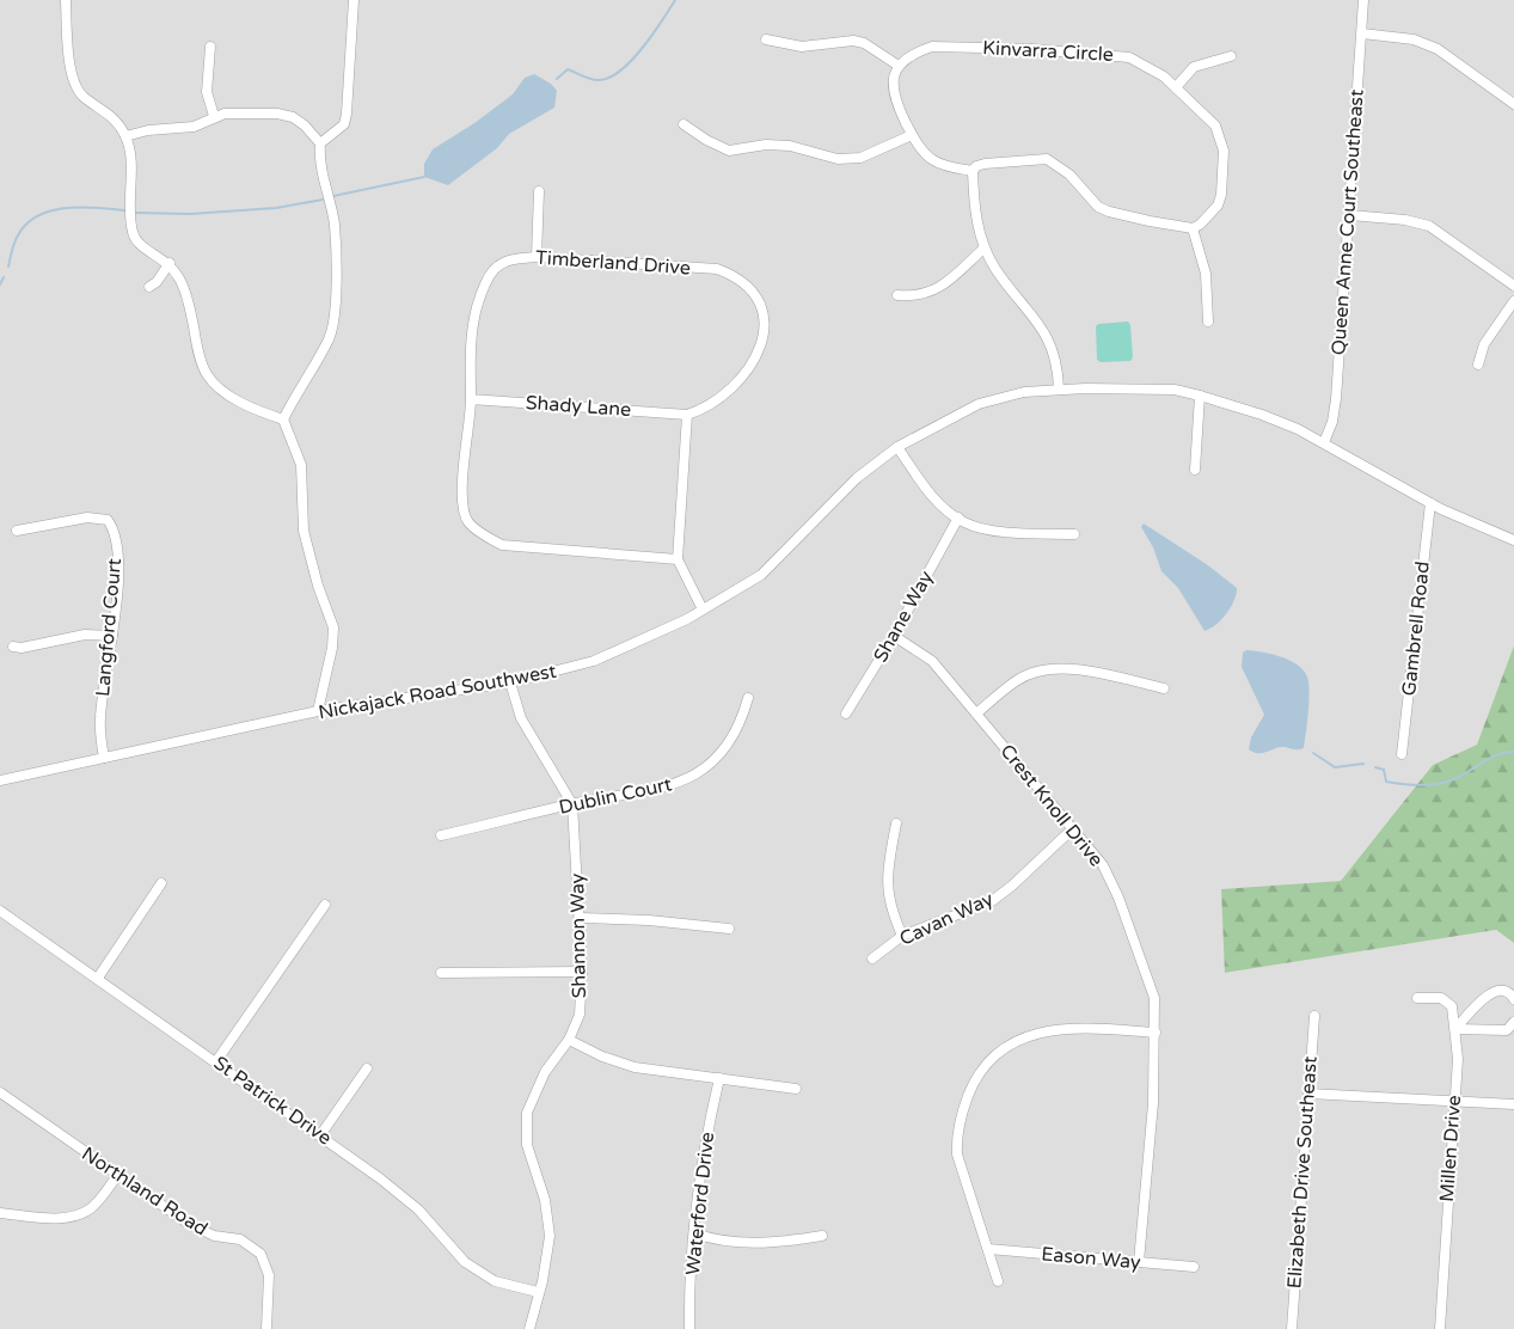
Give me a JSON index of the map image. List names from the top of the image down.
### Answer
{
  "streets": {
    "street": [
      "Kinvarra Circle",
      "Queen Anne Court Southeast",
      "Timberland Drive",
      "Shady Lane",
      "Shane Way",
      "Langford Court",
      "Gambrell Road",
      "Nickajack Road Southwest",
      "Dublin Court",
      "Crest Knoll Drive",
      "Cavan Way",
      "Shannon Way",
      "St Patrick Drive",
      "Millen Drive",
      "Elizabeth Drive Southeast",
      "Northland Road",
      "Waterford Drive",
      "Eason Way"
    ]
  },
  "crossings": [
    ["Queen Anne Court Southeast", "Nickajack Road Southwest"],
    ["Timberland Drive", "Shady Lane"],
    ["Shane Way", "Crest Knoll Drive"],
    ["Langford Court", "Nickajack Road Southwest"],
    ["Gambrell Road", "Nickajack Road Southwest"],
    ["Nickajack Road Southwest", "Shannon Way"],
    ["Dublin Court", "Shannon Way"],
    ["Crest Knoll Drive", "Cavan Way"],
    ["Crest Knoll Drive", "Eason Way"],
    ["Shannon Way", "St Patrick Drive"]
  ]
}
